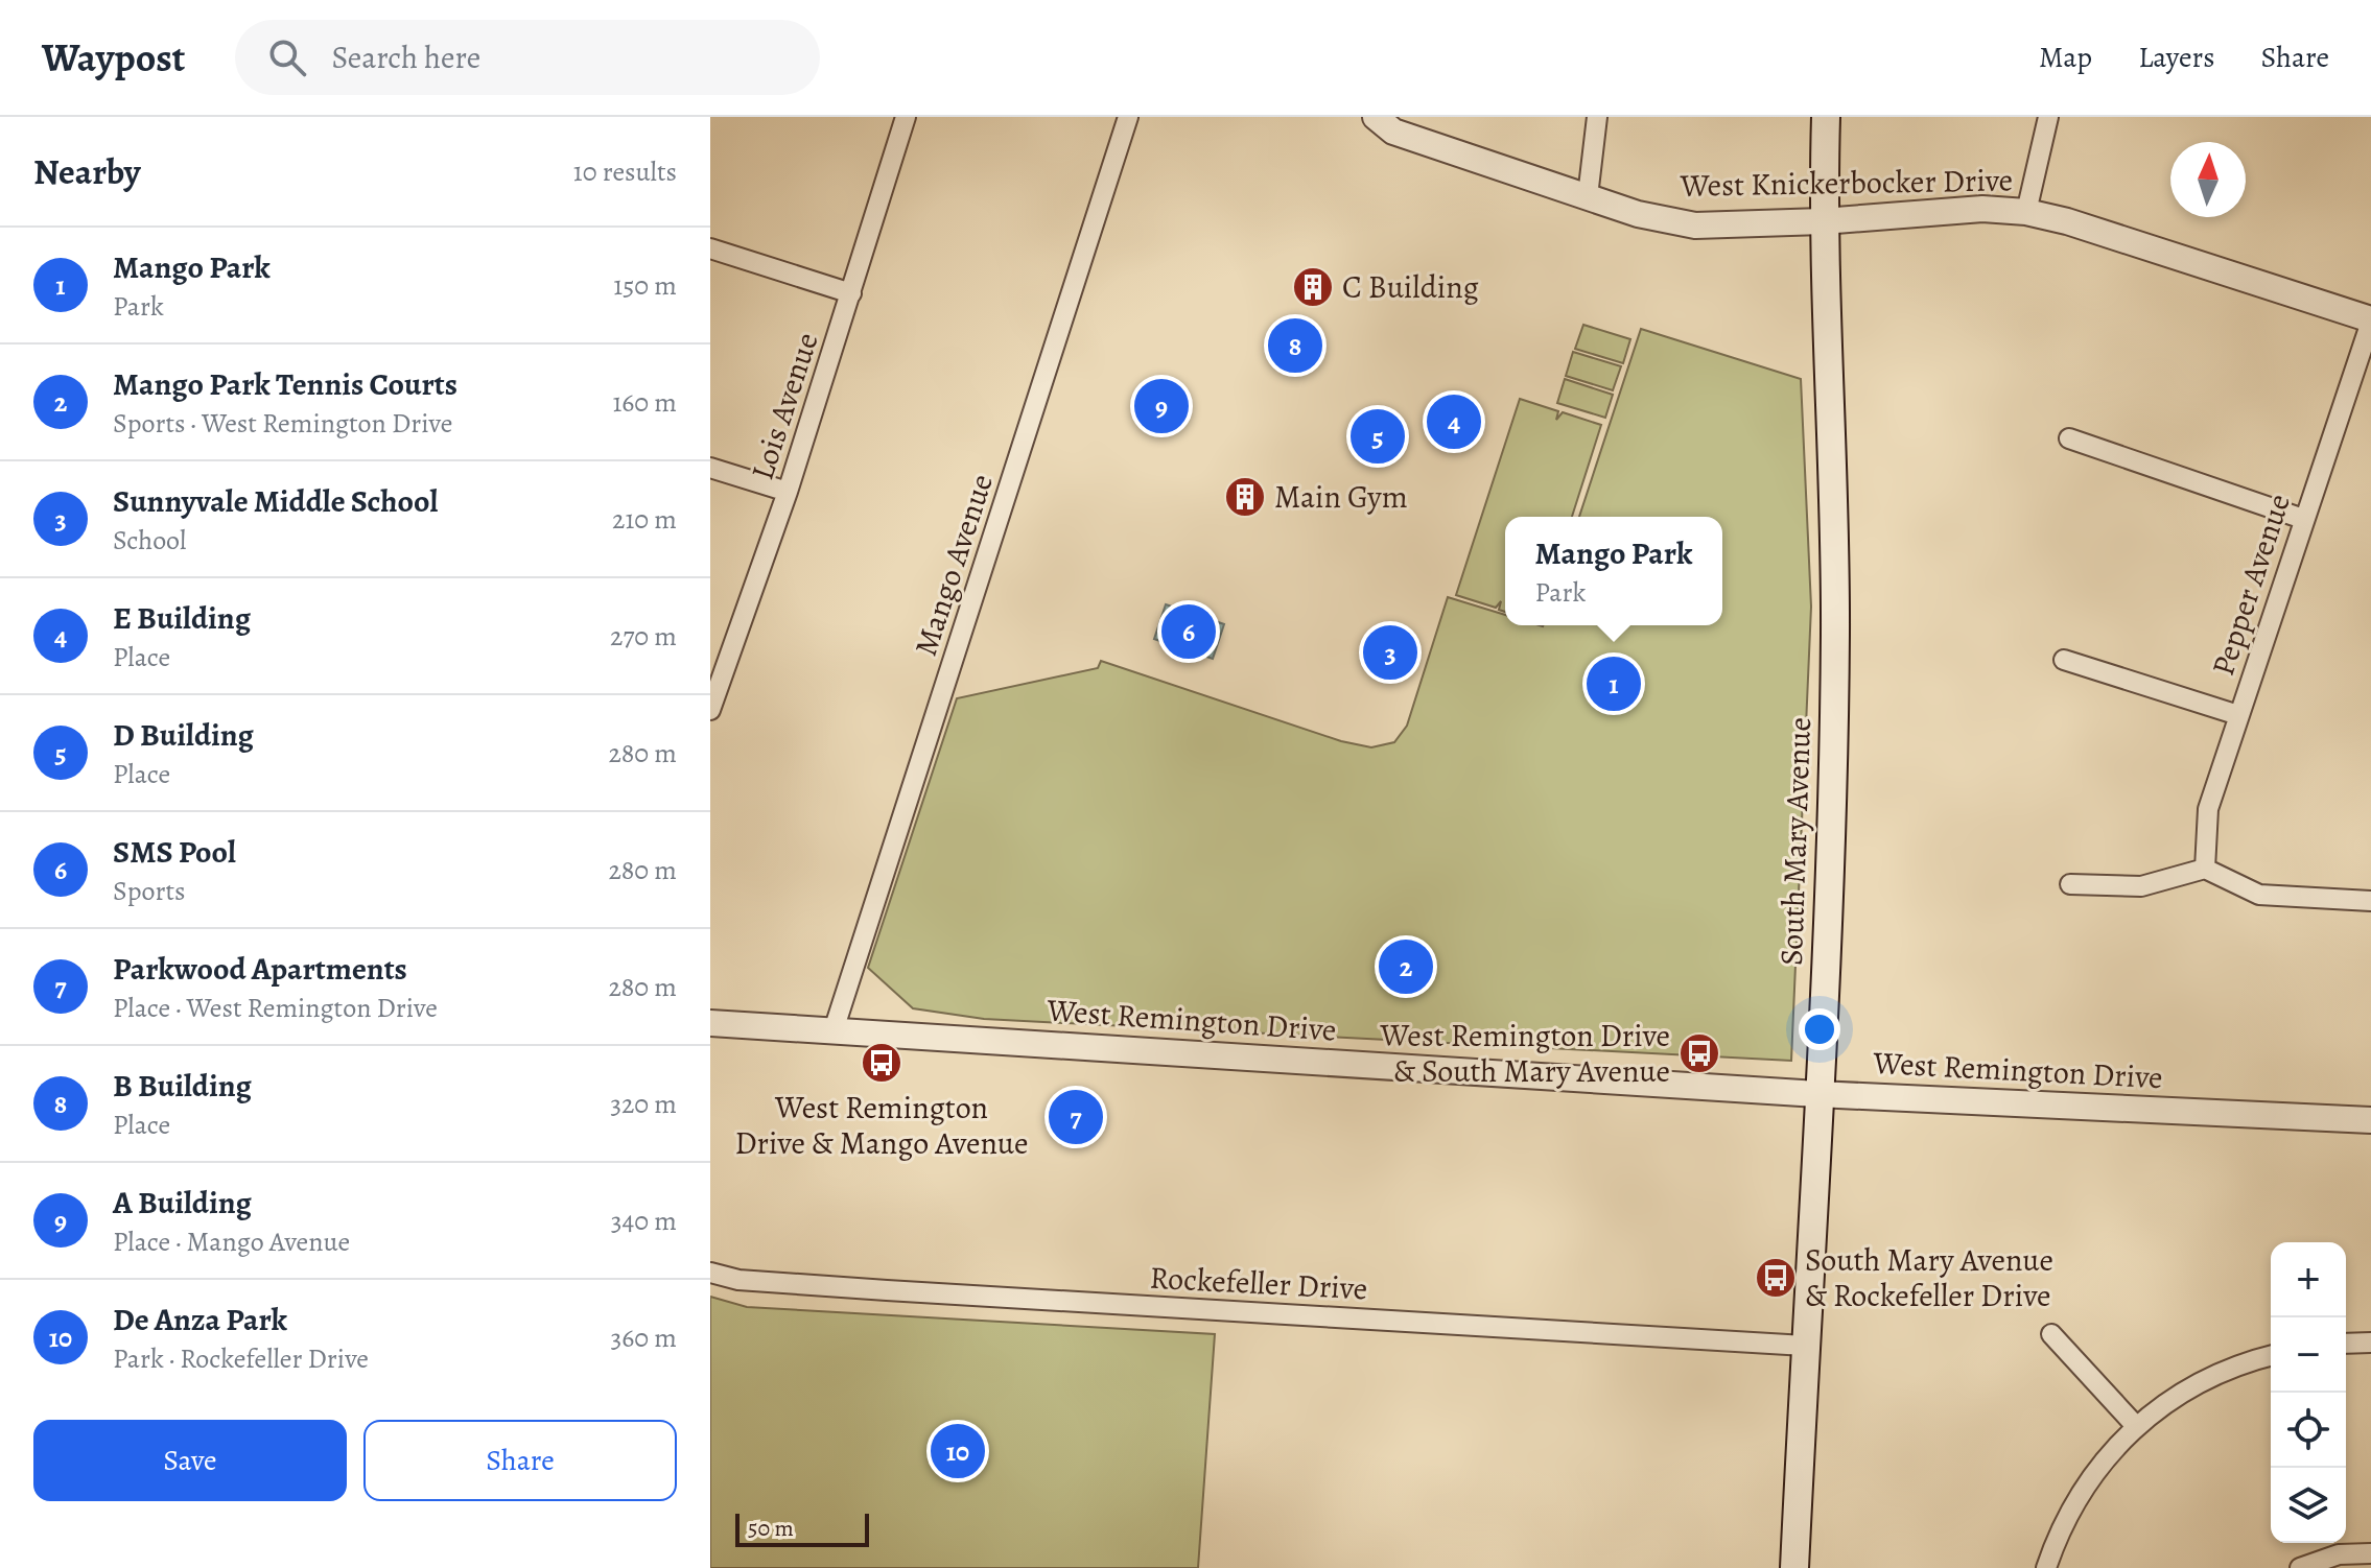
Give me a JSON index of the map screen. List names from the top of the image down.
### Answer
{
  "streets": {
    "main road": ["South Mary Avenue"],
    "street": [
      "West Knickerbocker Drive",
      "Lois Avenue",
      "Mango Avenue",
      "Pepper Avenue",
      "West Remington Drive",
      "Rockefeller Drive"
    ]
  },
  "crossings": [
    ["West Knickerbocker Drive", "Pepper Avenue"],
    ["West Knickerbocker Drive", "South Mary Avenue"],
    ["Mango Avenue", "West Remington Drive"],
    ["South Mary Avenue", "West Remington Drive"],
    ["South Mary Avenue", "Rockefeller Drive"]
  ],
  "places": {
    "building": ["C Building", "Main Gym"],
    "bus stop": ["West Remington Drive & South Mary Avenue", "West Remington Drive & Mango Avenue", "South Mary Avenue & Rockefeller Drive"]
  },
  "scale_bar": "50 m",
  "north": "top",
  "page": {
    "header": "Waypost",
    "search": "Search here",
    "nav": ["Map", "Layers", "Share"],
    "heading": ["Nearby", "10 results"],
    "list": [
      {
        "mark": "1",
        "name": "Mango Park",
        "note": "Park",
        "value": "150 m"
      },
      {
        "mark": "2",
        "name": "Mango Park Tennis Courts",
        "note": "Sports · West Remington Drive",
        "value": "160 m"
      },
      {
        "mark": "3",
        "name": "Sunnyvale Middle School",
        "note": "School",
        "value": "210 m"
      },
      {
        "mark": "4",
        "name": "E Building",
        "note": "Place",
        "value": "270 m"
      },
      {
        "mark": "5",
        "name": "D Building",
        "note": "Place",
        "value": "280 m"
      },
      {
        "mark": "6",
        "name": "SMS Pool",
        "note": "Sports",
        "value": "280 m"
      },
      {
        "mark": "7",
        "name": "Parkwood Apartments",
        "note": "Place · West Remington Drive",
        "value": "280 m"
      },
      {
        "mark": "8",
        "name": "B Building",
        "note": "Place",
        "value": "320 m"
      },
      {
        "mark": "9",
        "name": "A Building",
        "note": "Place · Mango Avenue",
        "value": "340 m"
      },
      {
        "mark": "10",
        "name": "De Anza Park",
        "note": "Park · Rockefeller Drive",
        "value": "360 m"
      }
    ],
    "pins": [
      "8",
      "9",
      "4",
      "5",
      "6",
      "3",
      "1",
      "2",
      "7",
      "10"
    ],
    "popup": ["Mango Park", "Park"],
    "map_buttons": ["+", "−"],
    "buttons": ["Save", "Share"],
    "scale": "50 m"
  }
}
